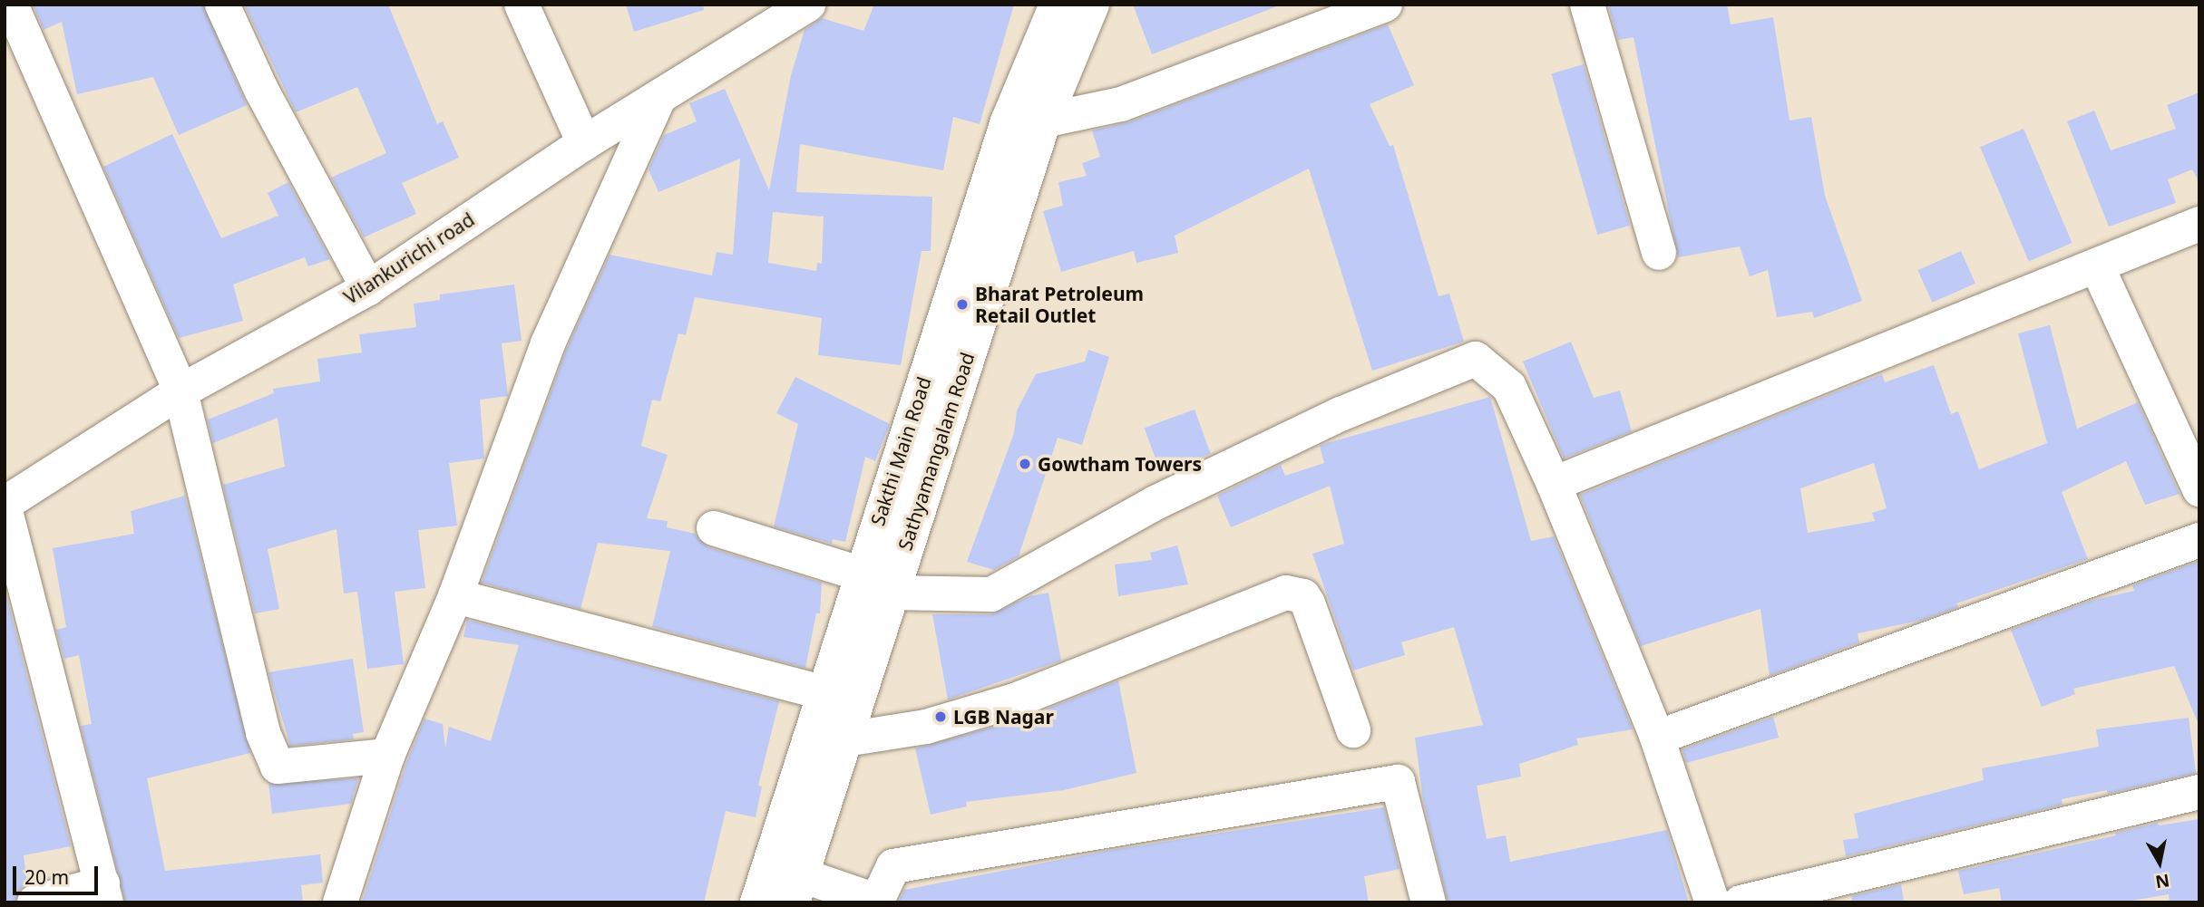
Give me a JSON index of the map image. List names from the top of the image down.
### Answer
{
  "streets": {
    "main road": ["Vilankurichi road", "Sakthi Main Road", "Sathyamangalam Road"]
  },
  "places": ["Bharat Petroleum Retail Outlet", "Gowtham Towers", "LGB Nagar"],
  "scale_bar": "20 m",
  "north": "bottom"
}
